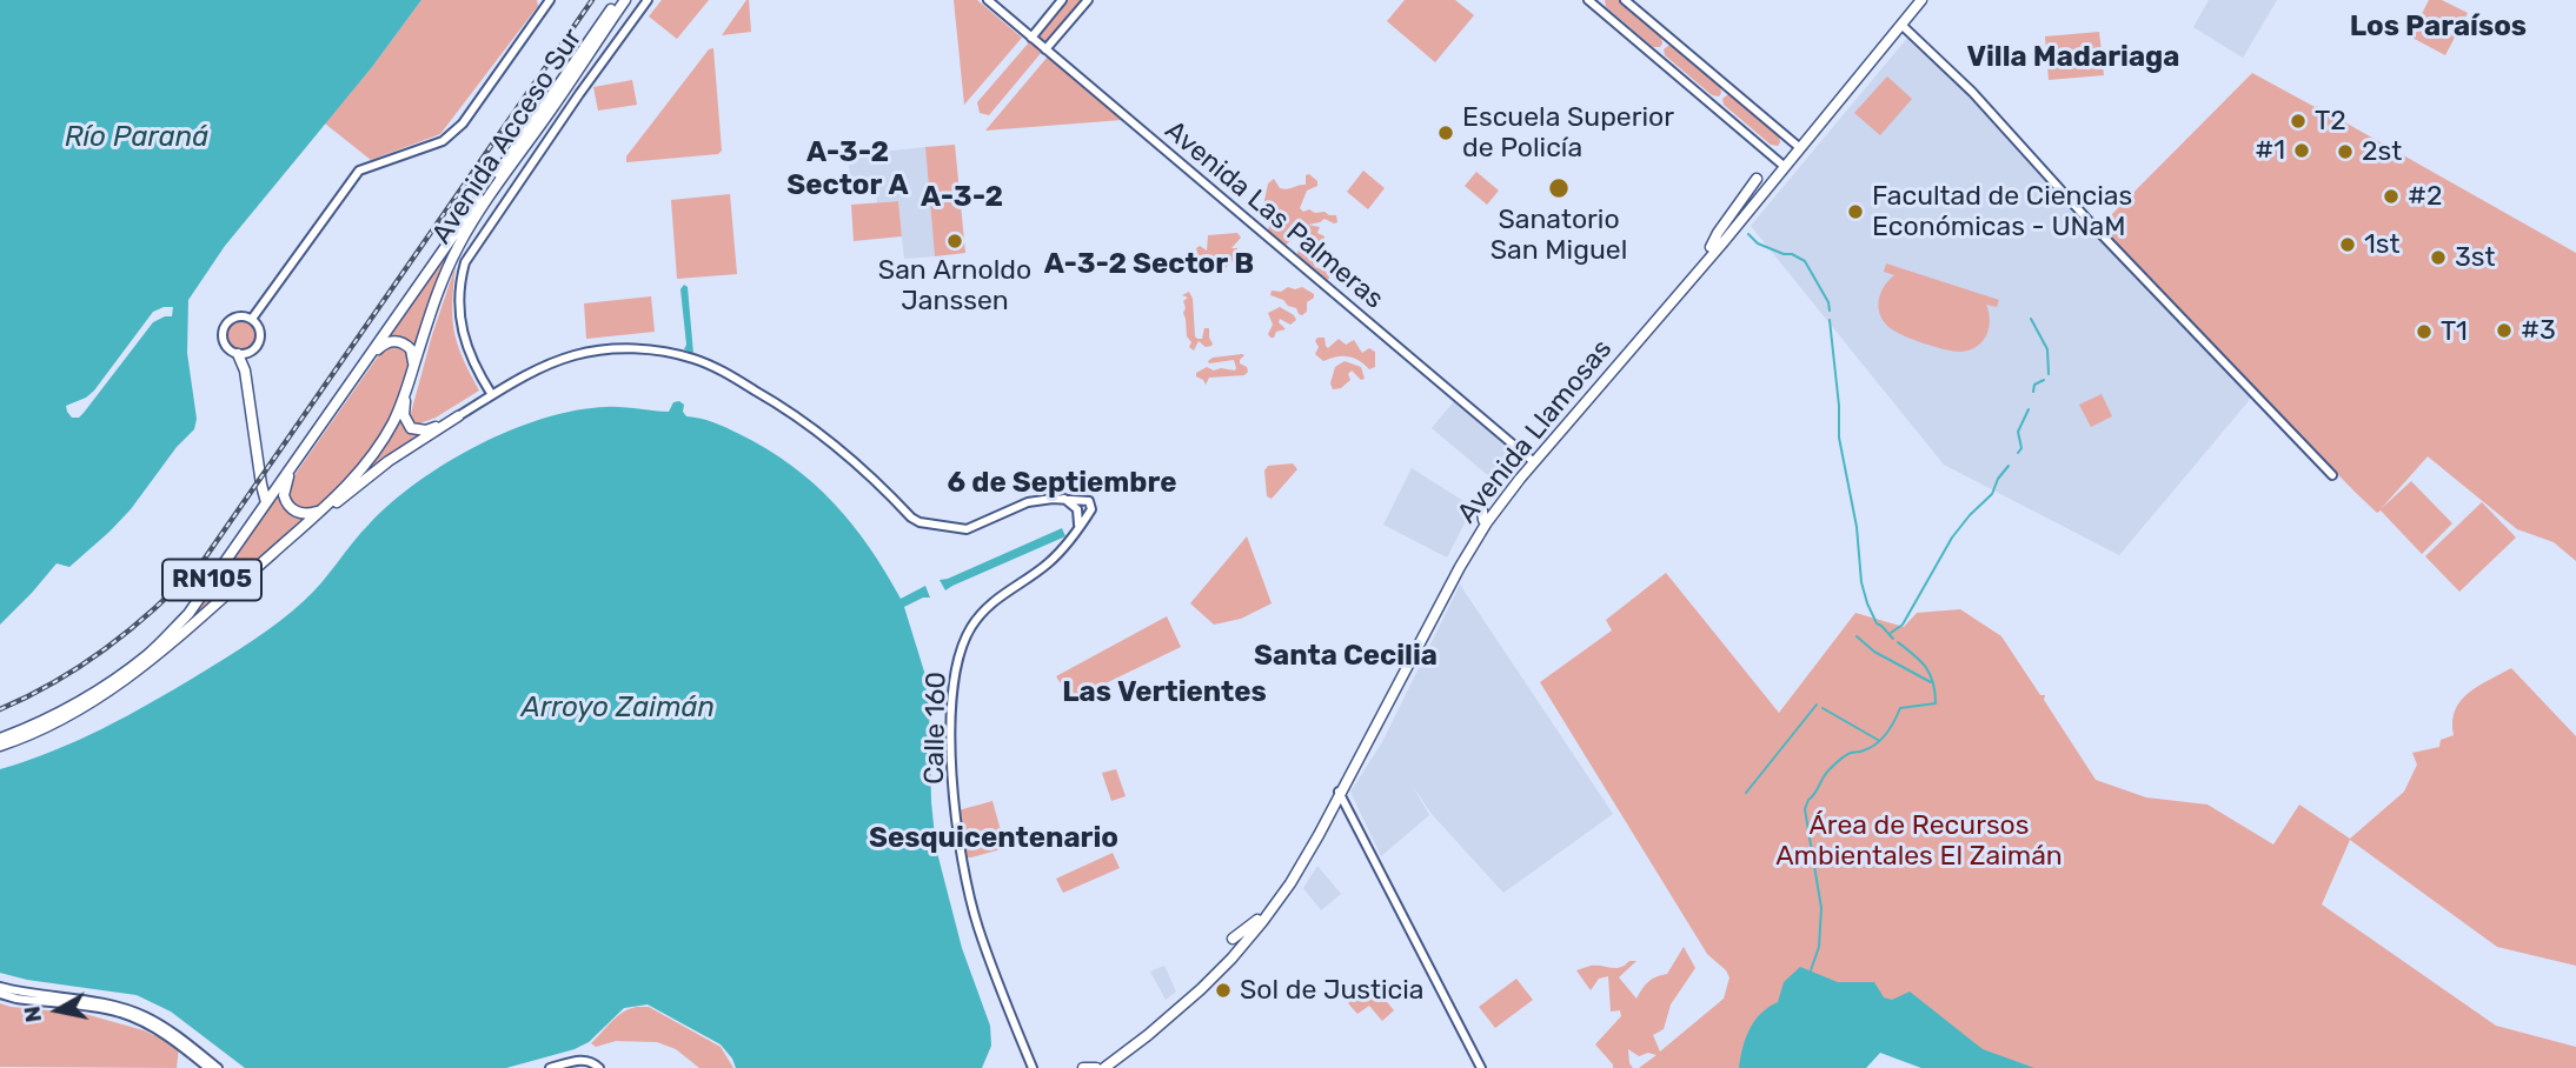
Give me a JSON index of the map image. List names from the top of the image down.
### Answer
{
  "streets": {
    "highway": ["Avenida Acceso Sur", "Avenida Llamosas", "RN105"],
    "main road": ["Avenida Las Palmeras", "Calle 160"]
  },
  "crossings": [
    ["Avenida Acceso Sur", "RN105"],
    ["Avenida Las Palmeras", "Avenida Llamosas"]
  ],
  "districts": [
    "Los Paraísos",
    "Villa Madariaga",
    "A-3-2 Sector A",
    "A-3-2",
    "A-3-2 Sector B",
    "6 de Septiembre",
    "Santa Cecilia",
    "Las Vertientes",
    "Sesquicentenario"
  ],
  "water": ["Río Paraná", "Arroyo Zaimán"],
  "parks": ["Área de Recursos Ambientales El Zaimán"],
  "places": [
    "T2",
    "Escuela Superior de Policía",
    "#1",
    "2st",
    "Sanatorio San Miguel",
    "#2",
    "Facultad de Ciencias Económicas - UNaM",
    "San Arnoldo Janssen",
    "1st",
    "3st",
    "#3",
    "T1",
    "Sol de Justicia"
  ],
  "north": "left"
}
